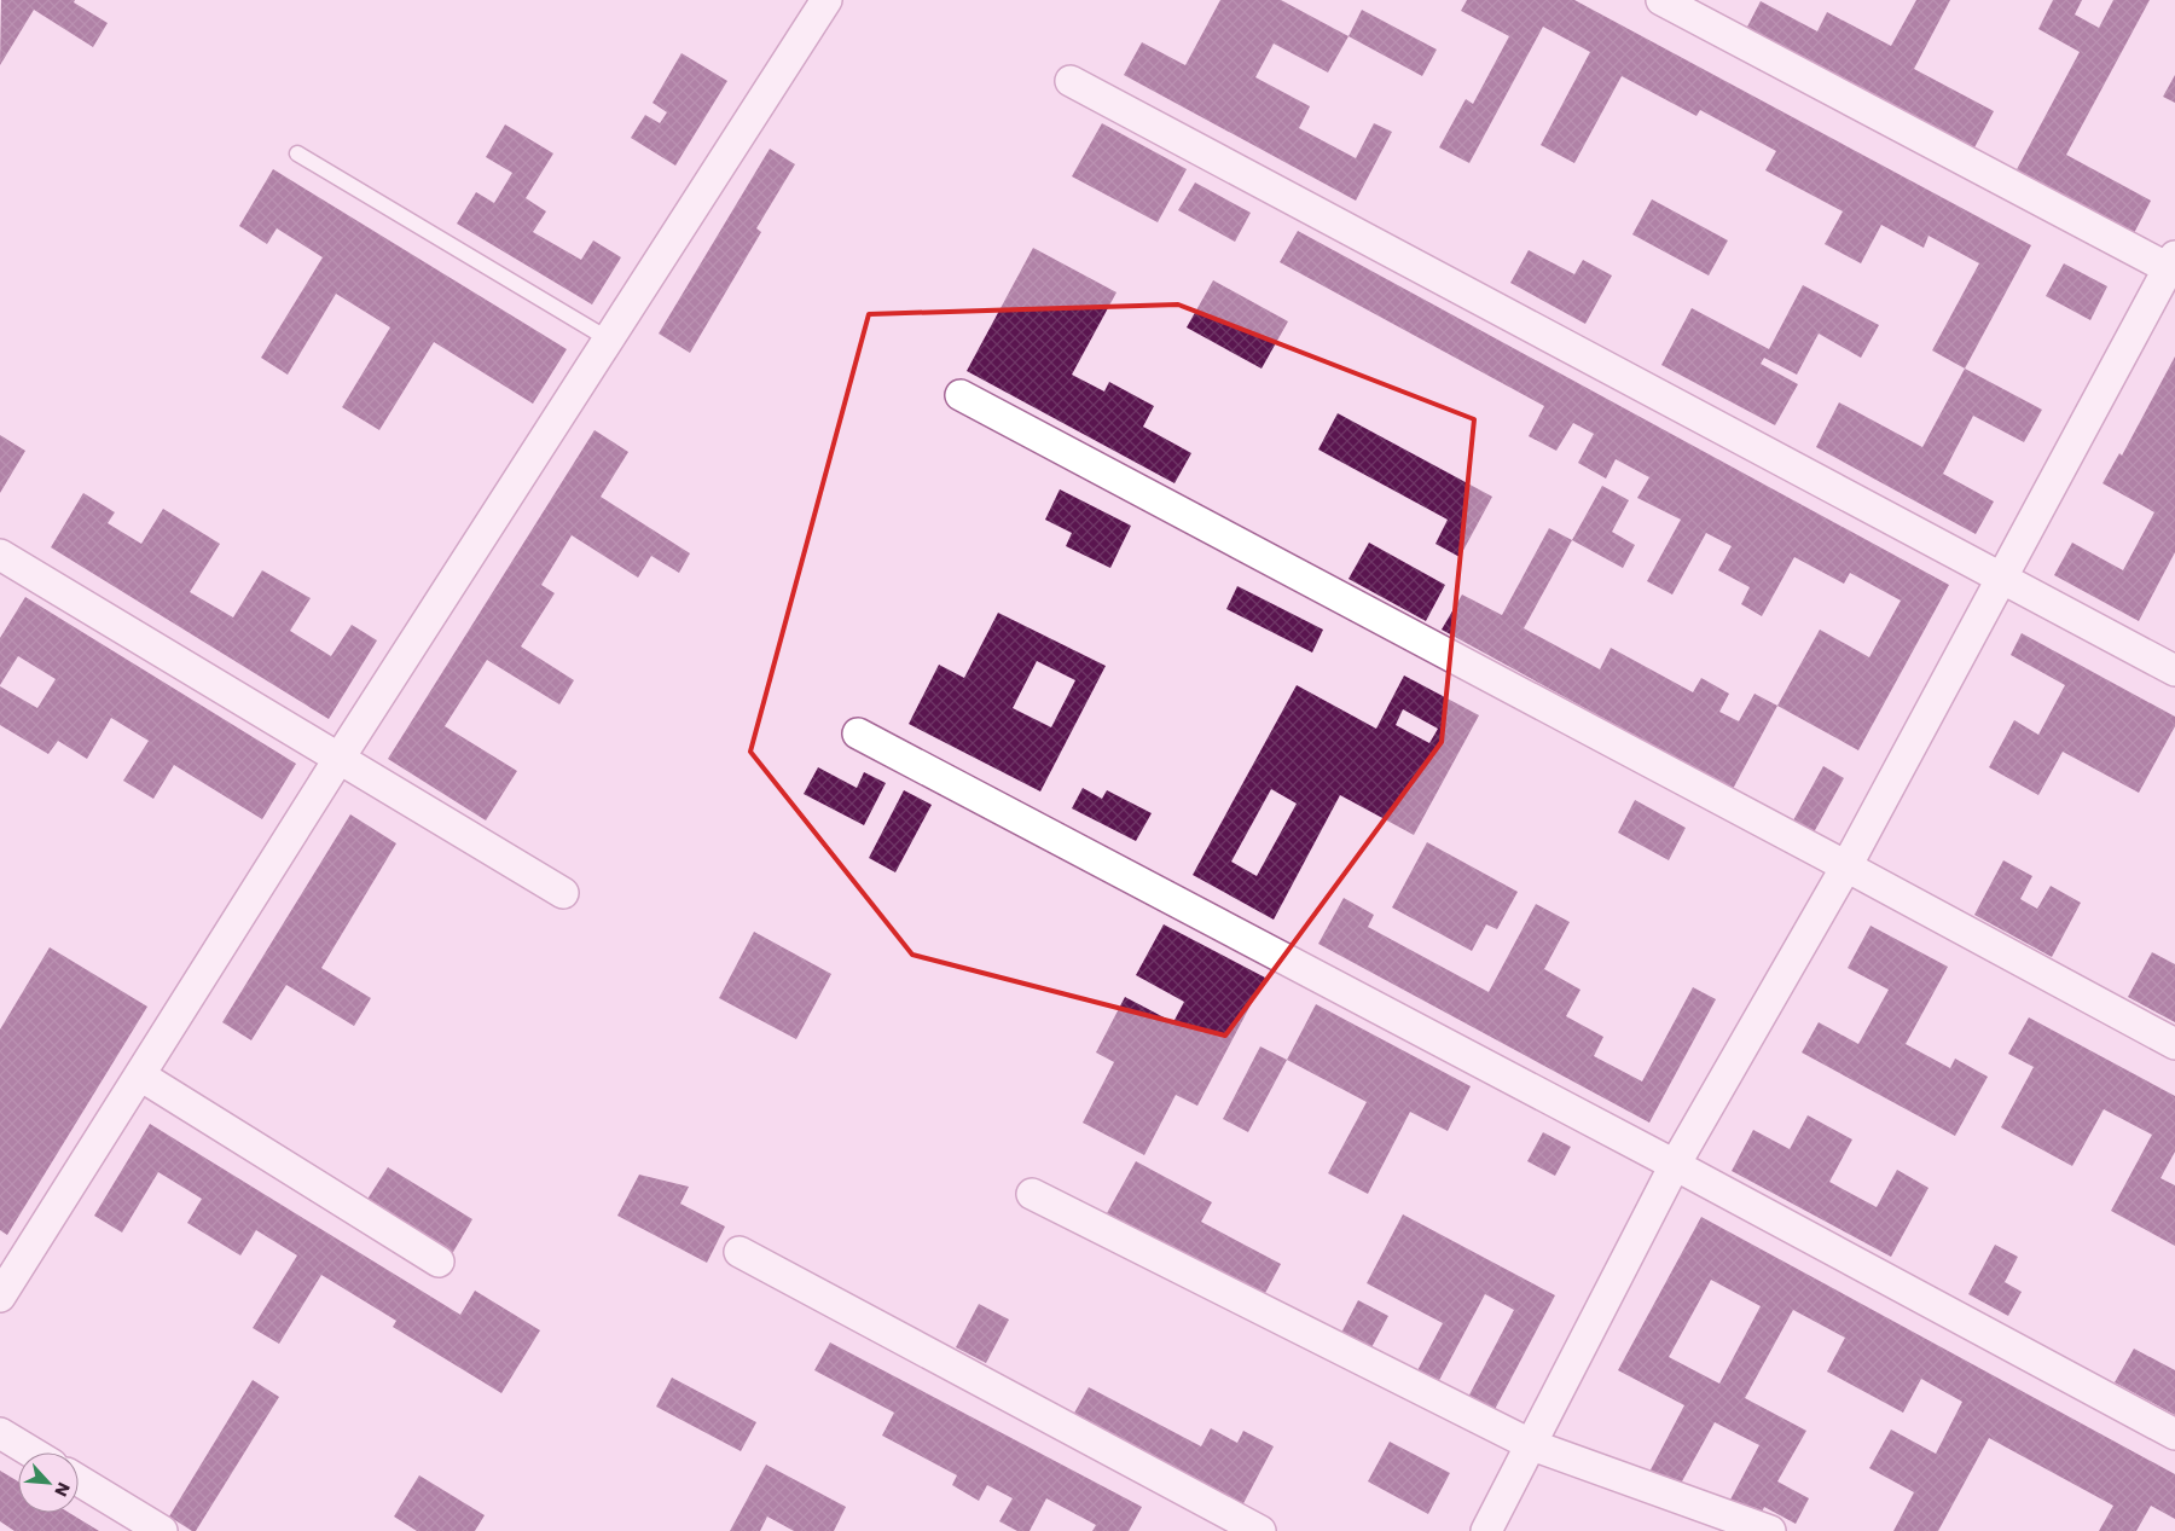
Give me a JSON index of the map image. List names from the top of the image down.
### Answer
{
  "north": "bottom right"
}
